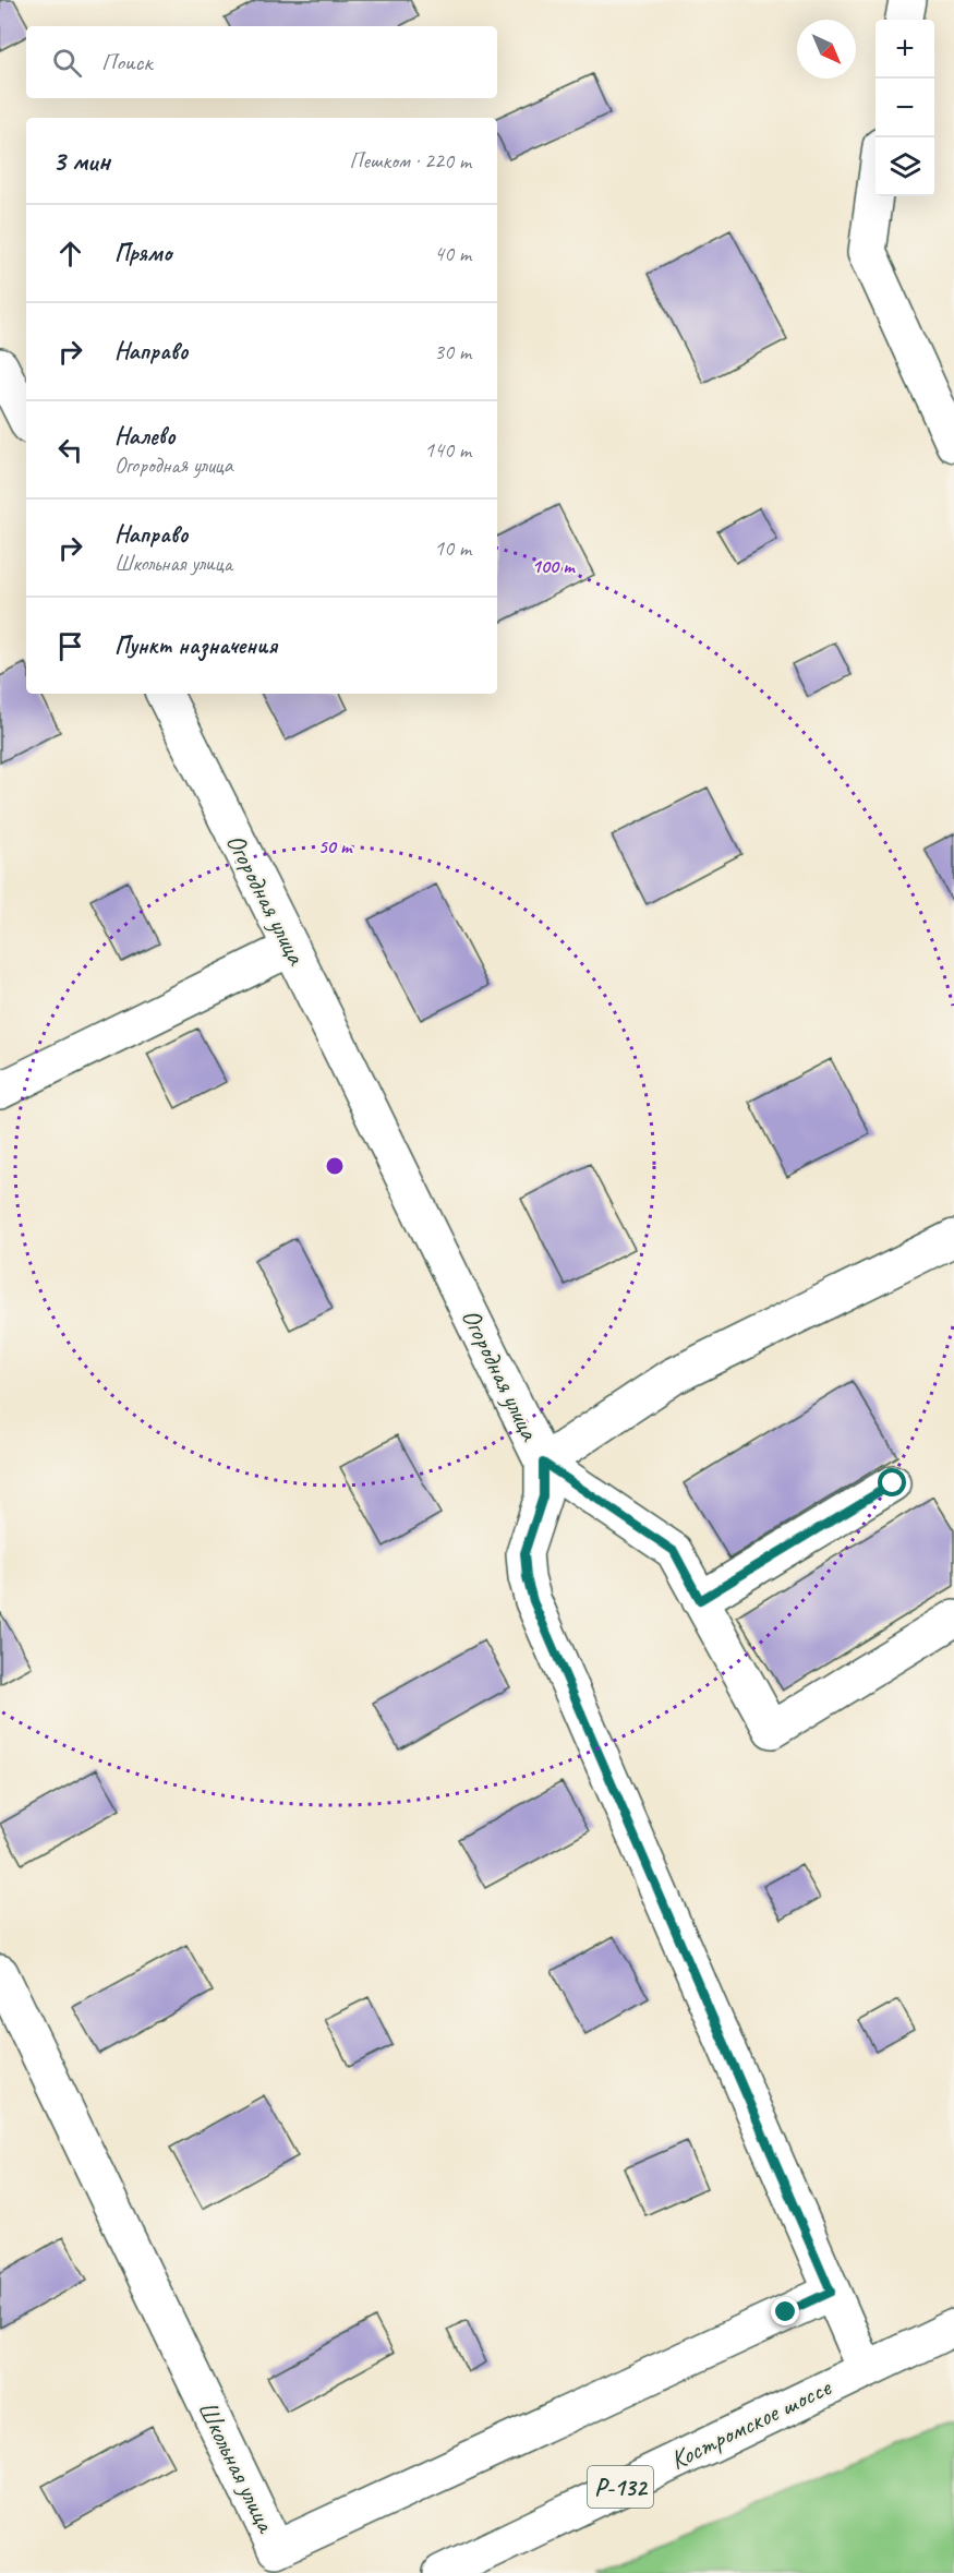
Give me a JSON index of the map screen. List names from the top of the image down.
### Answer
{
  "streets": {
    "main road": [
      "Огородная улица",
      "Костромское шоссе",
      "Школьная улица",
      "Р-132"
    ]
  },
  "crossings": [
    ["Огородная улица", "Костромское шоссе"],
    ["Огородная улица", "Школьная улица"]
  ],
  "north": "bottom right",
  "page": {
    "map_buttons": ["+", "−"],
    "search": "Поиск",
    "heading": ["3 мин", "Пешком · 220 m"],
    "list": [
      ["Прямо", "40 m"],
      ["Направо", "30 m"],
      ["Налево", "Огородная улица", "140 m"],
      ["Направо", "Школьная улица", "10 m"],
      "Пункт назначения"
    ]
  },
  "rings": ["100 m", "50 m"]
}
